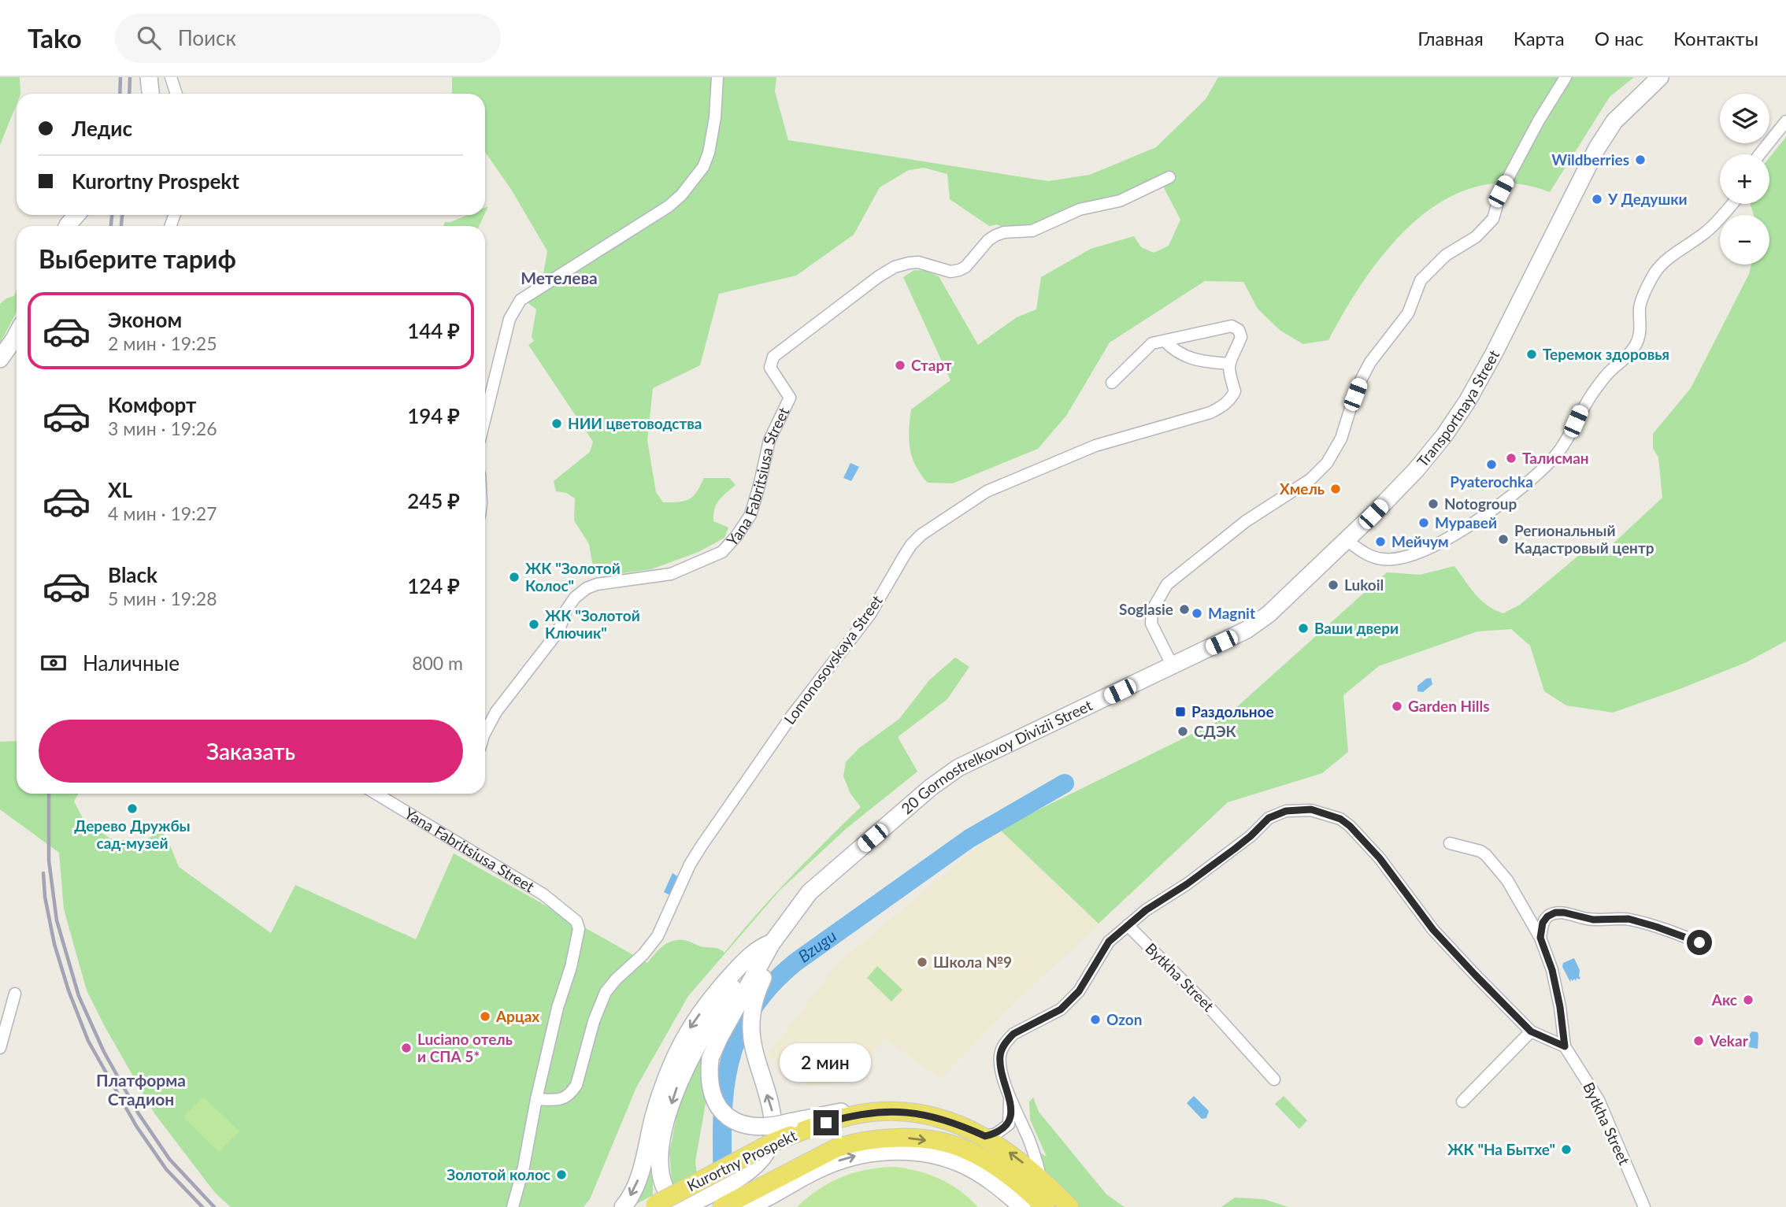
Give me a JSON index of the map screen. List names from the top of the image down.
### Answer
{
  "streets": {
    "main road": ["Transportnaya Street", "20 Gornostrelkovoy Divizii Street", "Kurortny Prospekt"],
    "street": ["Yana Fabritsiusa Street", "Lomonosovskaya Street", "Bytkha Street"]
  },
  "crossings": [
    ["Transportnaya Street", "20 Gornostrelkovoy Divizii Street"],
    ["Yana Fabritsiusa Street", "Lomonosovskaya Street"]
  ],
  "districts": ["Метелева", "Платформа Стадион"],
  "water": ["Bzugu"],
  "places": {
    "other": [
      "Wildberries",
      "У Дедушки",
      "Теремок здоровья",
      "Старт",
      "НИИ цветоводства",
      "Талисман",
      "Pyaterochka",
      "Хмель",
      "Notogroup",
      "Муравей",
      "Региональный Кадастровый центр",
      "Мейчум",
      "ЖК \"Золотой Колос\"",
      "Lukoil",
      "Soglasie",
      "Magnit",
      "ЖК \"Золотой Ключик\"",
      "Ваши двери",
      "Garden Hills",
      "СДЭК",
      "Дерево Дружбы сад-музей",
      "Школа №9",
      "Акс",
      "Арцах",
      "Ozon",
      "Vekar",
      "Luciano отель и СПА 5*",
      "ЖК \"На Бытхе\"",
      "Золотой колос"
    ],
    "transit": ["Раздольное"]
  },
  "page": {
    "header": "Tako",
    "search": "Поиск",
    "nav": [
      "Главная",
      "Карта",
      "О нас",
      "Контакты"
    ],
    "map_buttons": ["+", "−"],
    "banner": ["Ледис", "Kurortny Prospekt"],
    "heading": "Выберите тариф",
    "list": [
      {
        "name": "Эконом",
        "note": "2 мин · 19:25",
        "value": "144 ₽"
      },
      {
        "name": "Комфорт",
        "note": "3 мин · 19:26",
        "value": "194 ₽"
      },
      {
        "name": "XL",
        "note": "4 мин · 19:27",
        "value": "245 ₽"
      },
      {
        "name": "Black",
        "note": "5 мин · 19:28",
        "value": "124 ₽"
      }
    ],
    "pay": ["Наличные", "800 m"],
    "buttons": "Заказать",
    "bubble": "2 мин"
  }
}
